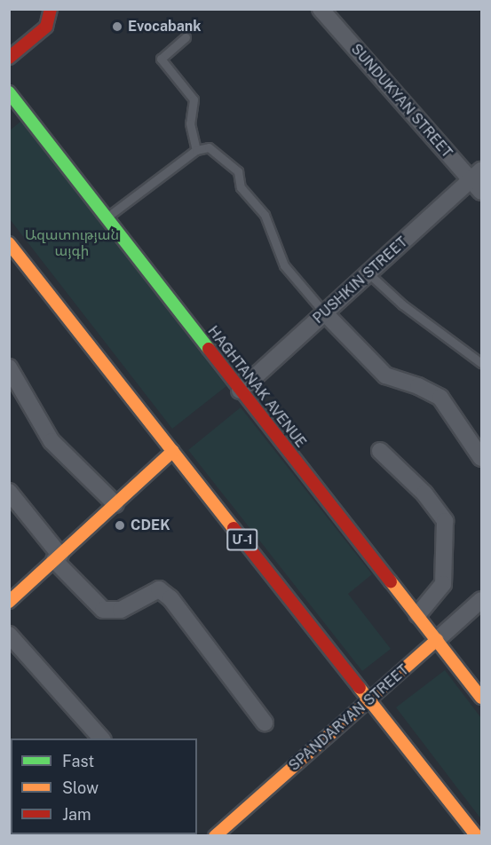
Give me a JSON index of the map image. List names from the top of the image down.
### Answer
{
  "streets": {
    "main road": ["HAGHTANAK AVENUE", "Մ-1", "SPANDARYAN STREET"],
    "street": ["SUNDUKYAN STREET", "PUSHKIN STREET"]
  },
  "crossings": [
    ["SUNDUKYAN STREET", "PUSHKIN STREET"],
    ["PUSHKIN STREET", "HAGHTANAK AVENUE"],
    ["HAGHTANAK AVENUE", "SPANDARYAN STREET"],
    ["Մ-1", "SPANDARYAN STREET"]
  ],
  "parks": ["Ազատության այգի"],
  "places": ["Evocabank", "CDEK"],
  "legend": ["Fast", "Slow", "Jam"]
}
